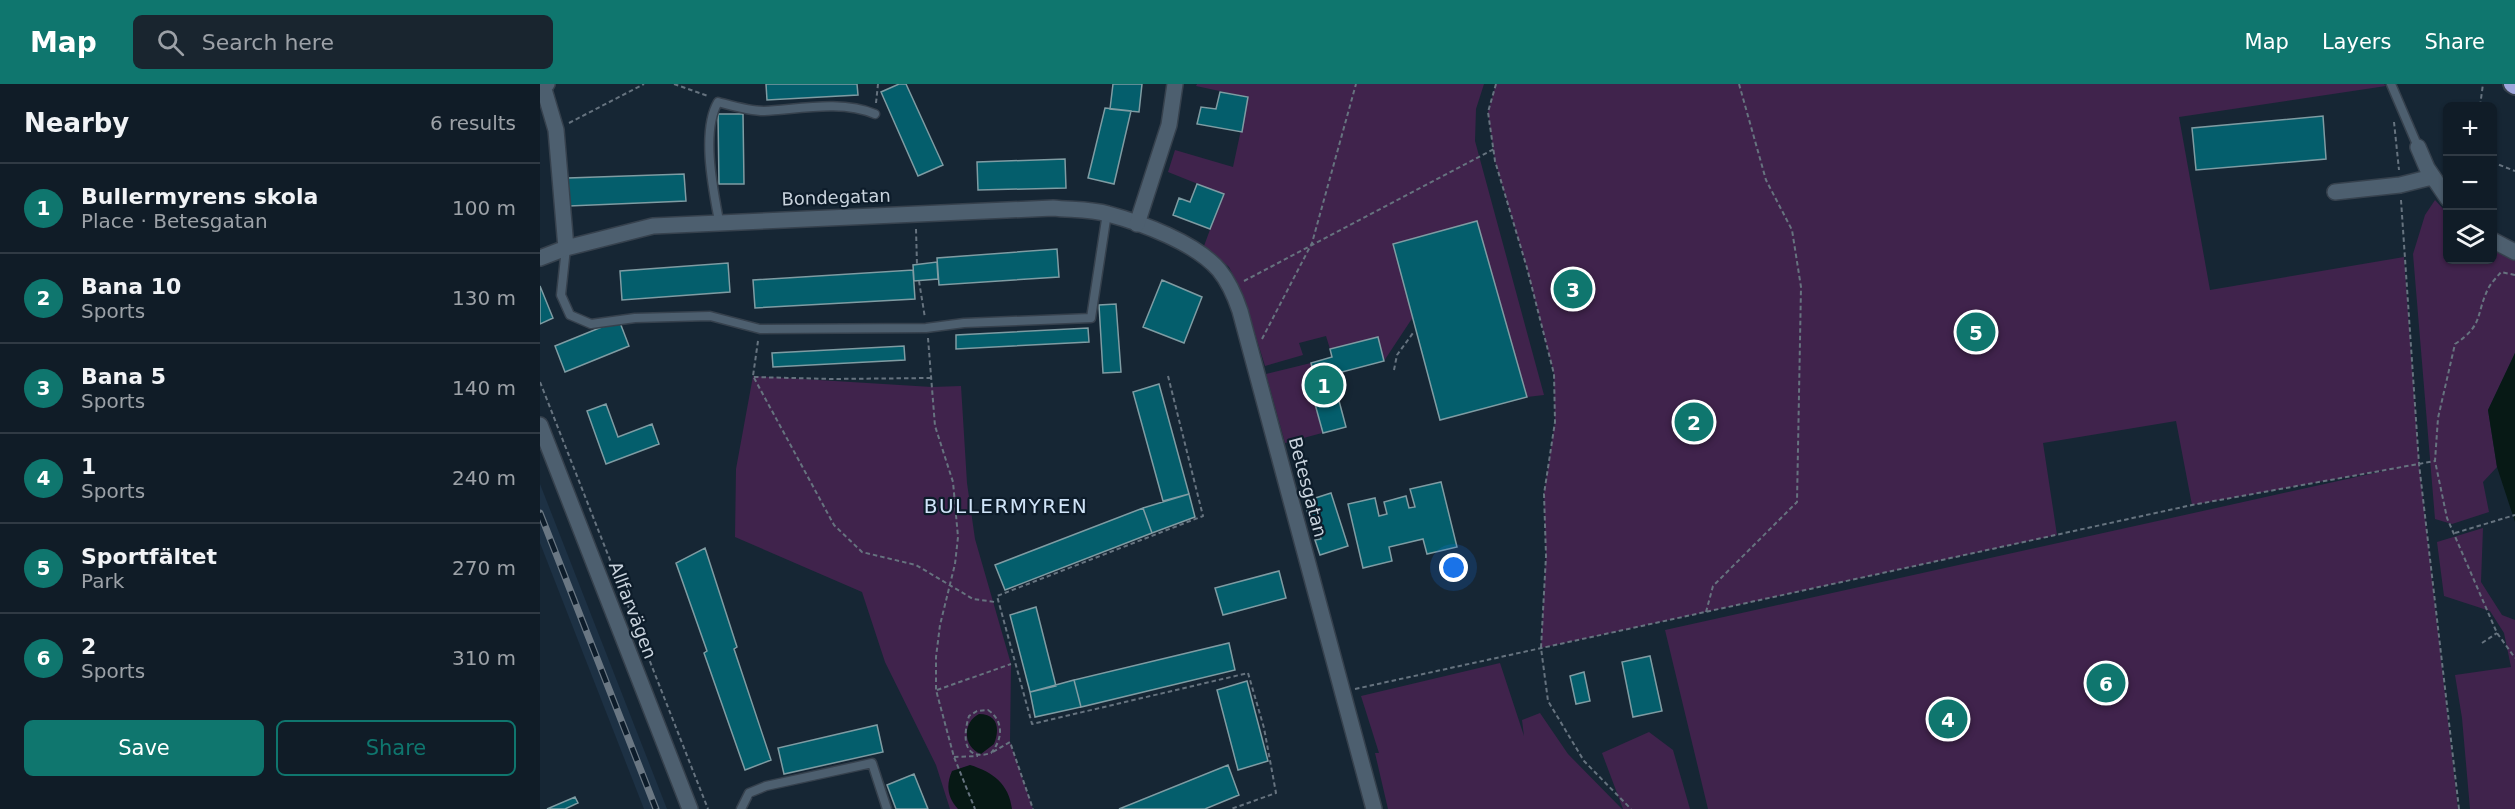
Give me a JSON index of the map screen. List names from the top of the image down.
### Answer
{
  "streets": {
    "street": ["Bondegatan", "Betesgatan", "Allfarvägen"]
  },
  "crossings": [
    ["Bondegatan", "Betesgatan"]
  ],
  "districts": ["BULLERMYREN"],
  "page": {
    "header": "Map",
    "search": "Search here",
    "nav": ["Map", "Layers", "Share"],
    "heading": ["Nearby", "6 results"],
    "map_buttons": ["+", "−"],
    "list": [
      {
        "mark": "1",
        "name": "Bullermyrens skola",
        "note": "Place · Betesgatan",
        "value": "100 m"
      },
      {
        "mark": "2",
        "name": "Bana 10",
        "note": "Sports",
        "value": "130 m"
      },
      {
        "mark": "3",
        "name": "Bana 5",
        "note": "Sports",
        "value": "140 m"
      },
      {
        "mark": "4",
        "name": "1",
        "note": "Sports",
        "value": "240 m"
      },
      {
        "mark": "5",
        "name": "Sportfältet",
        "note": "Park",
        "value": "270 m"
      },
      {
        "mark": "6",
        "name": "2",
        "note": "Sports",
        "value": "310 m"
      }
    ],
    "pins": [
      "3",
      "5",
      "1",
      "2",
      "6",
      "4"
    ],
    "buttons": ["Save", "Share"]
  }
}
